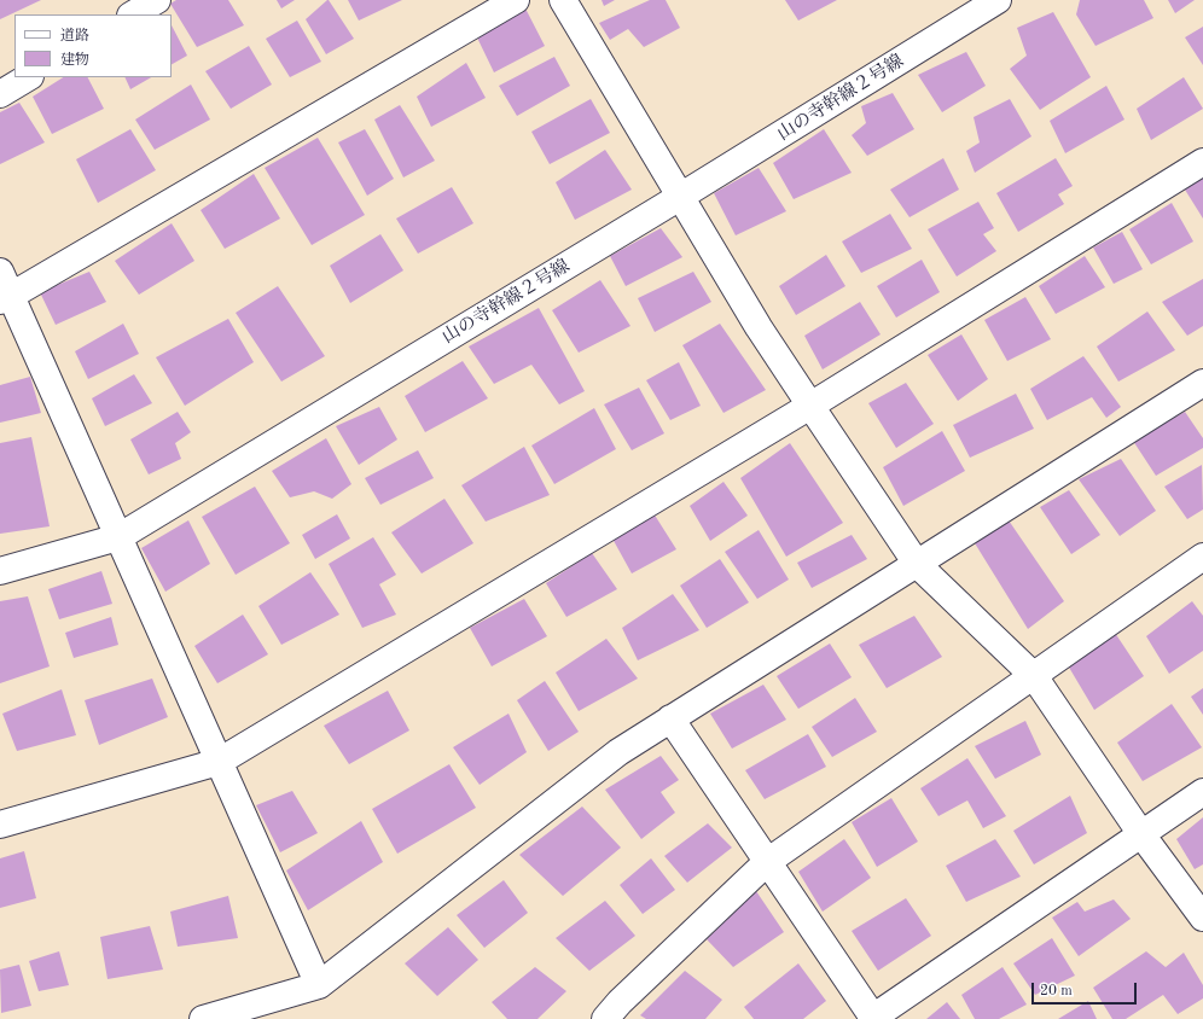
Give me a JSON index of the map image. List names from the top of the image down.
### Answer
{
  "streets": {
    "street": ["山の寺幹線２号線"]
  },
  "legend": ["道路", "建物"],
  "scale_bar": "20 m"
}
